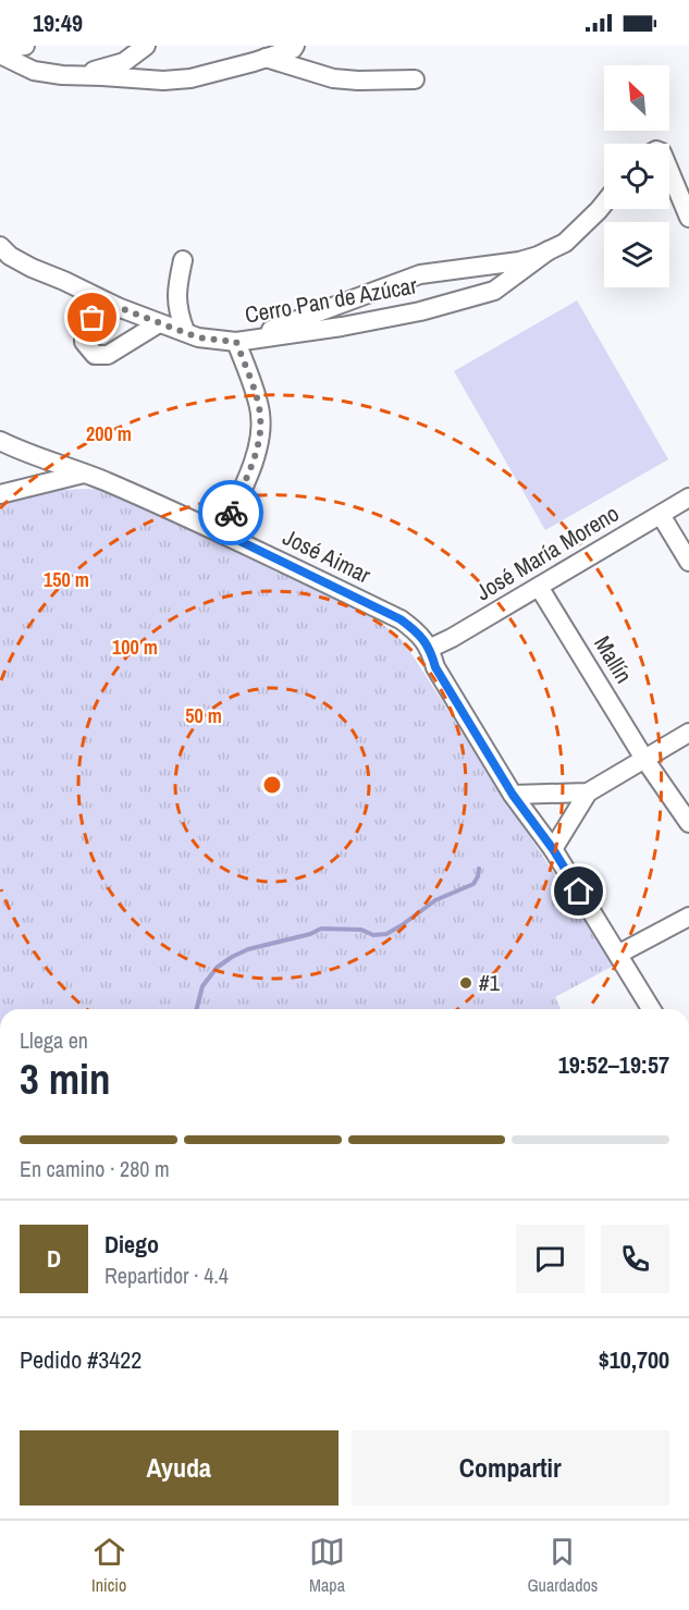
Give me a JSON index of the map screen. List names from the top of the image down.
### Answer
{
  "streets": {
    "street": [
      "Cerro Pan de Azúcar",
      "José María Moreno",
      "José Aimar",
      "Mallín"
    ]
  },
  "crossings": [
    ["José María Moreno", "José Aimar"],
    ["José María Moreno", "Mallín"]
  ],
  "places": ["#1"],
  "north": "top left",
  "page": {
    "status": "19:49",
    "heading": ["3 min", "Llega en", "19:52–19:57"],
    "panel": [
      "Diego",
      "Repartidor · 4.4",
      "Pedido #3422",
      "$10,700"
    ],
    "bar": "En camino · 280 m",
    "round": "D",
    "buttons": ["Ayuda", "Compartir"],
    "tabs": ["Inicio", "Mapa", "Guardados"]
  },
  "rings": [
    "200 m",
    "150 m",
    "100 m",
    "50 m"
  ]
}
